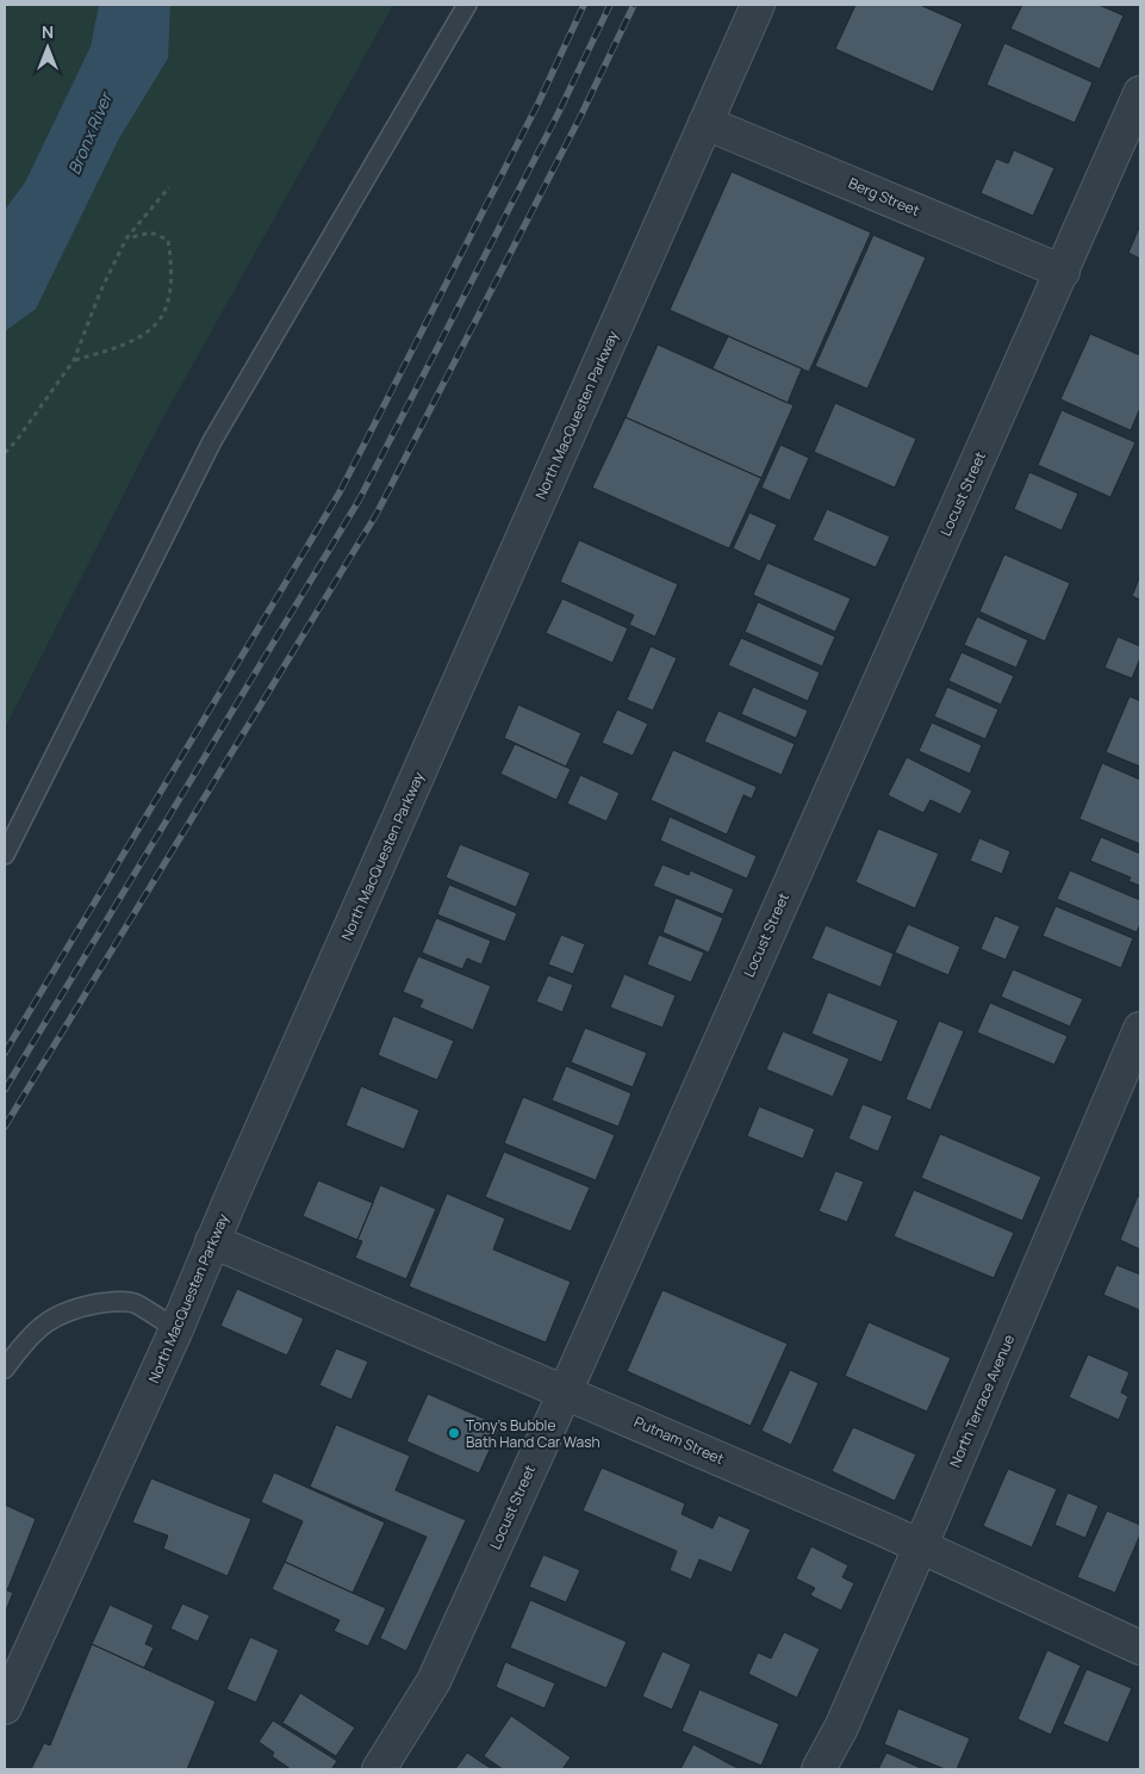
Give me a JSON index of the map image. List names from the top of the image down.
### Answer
{
  "streets": {
    "street": [
      "Berg Street",
      "North MacQuesten Parkway",
      "Locust Street",
      "North Terrace Avenue",
      "Putnam Street"
    ]
  },
  "crossings": [
    ["Berg Street", "North MacQuesten Parkway"],
    ["Berg Street", "Locust Street"],
    ["North MacQuesten Parkway", "Putnam Street"],
    ["Locust Street", "Putnam Street"],
    ["North Terrace Avenue", "Putnam Street"]
  ],
  "water": ["Bronx River"],
  "places": ["Tony's Bubble Bath Hand Car Wash"],
  "north": "top"
}
